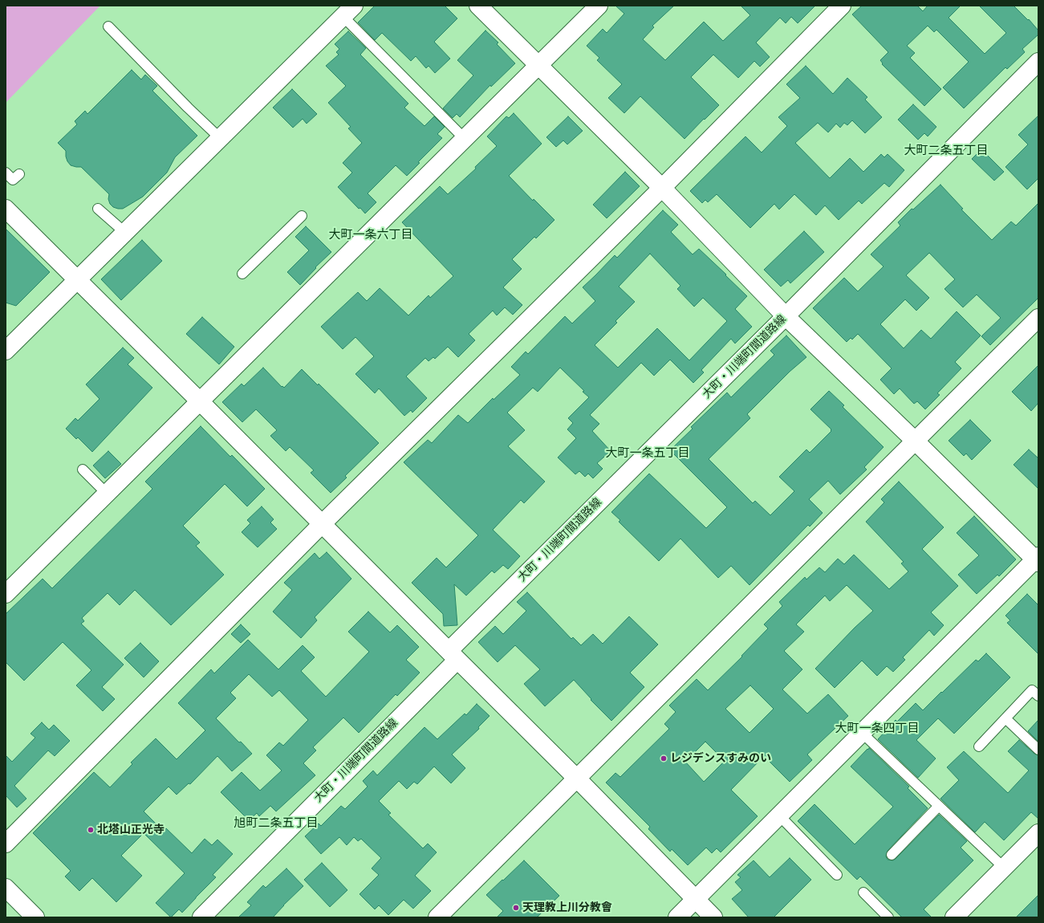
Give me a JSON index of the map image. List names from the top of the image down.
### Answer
{
  "streets": {
    "street": ["大町・川端町間道路線"]
  },
  "districts": [
    "大町二条五丁目",
    "大町一条六丁目",
    "大町一条五丁目",
    "大町一条四丁目",
    "旭町二条五丁目"
  ],
  "places": ["レジデンスすみのい", "北塔山正光寺", "天理教上川分教會"]
}
